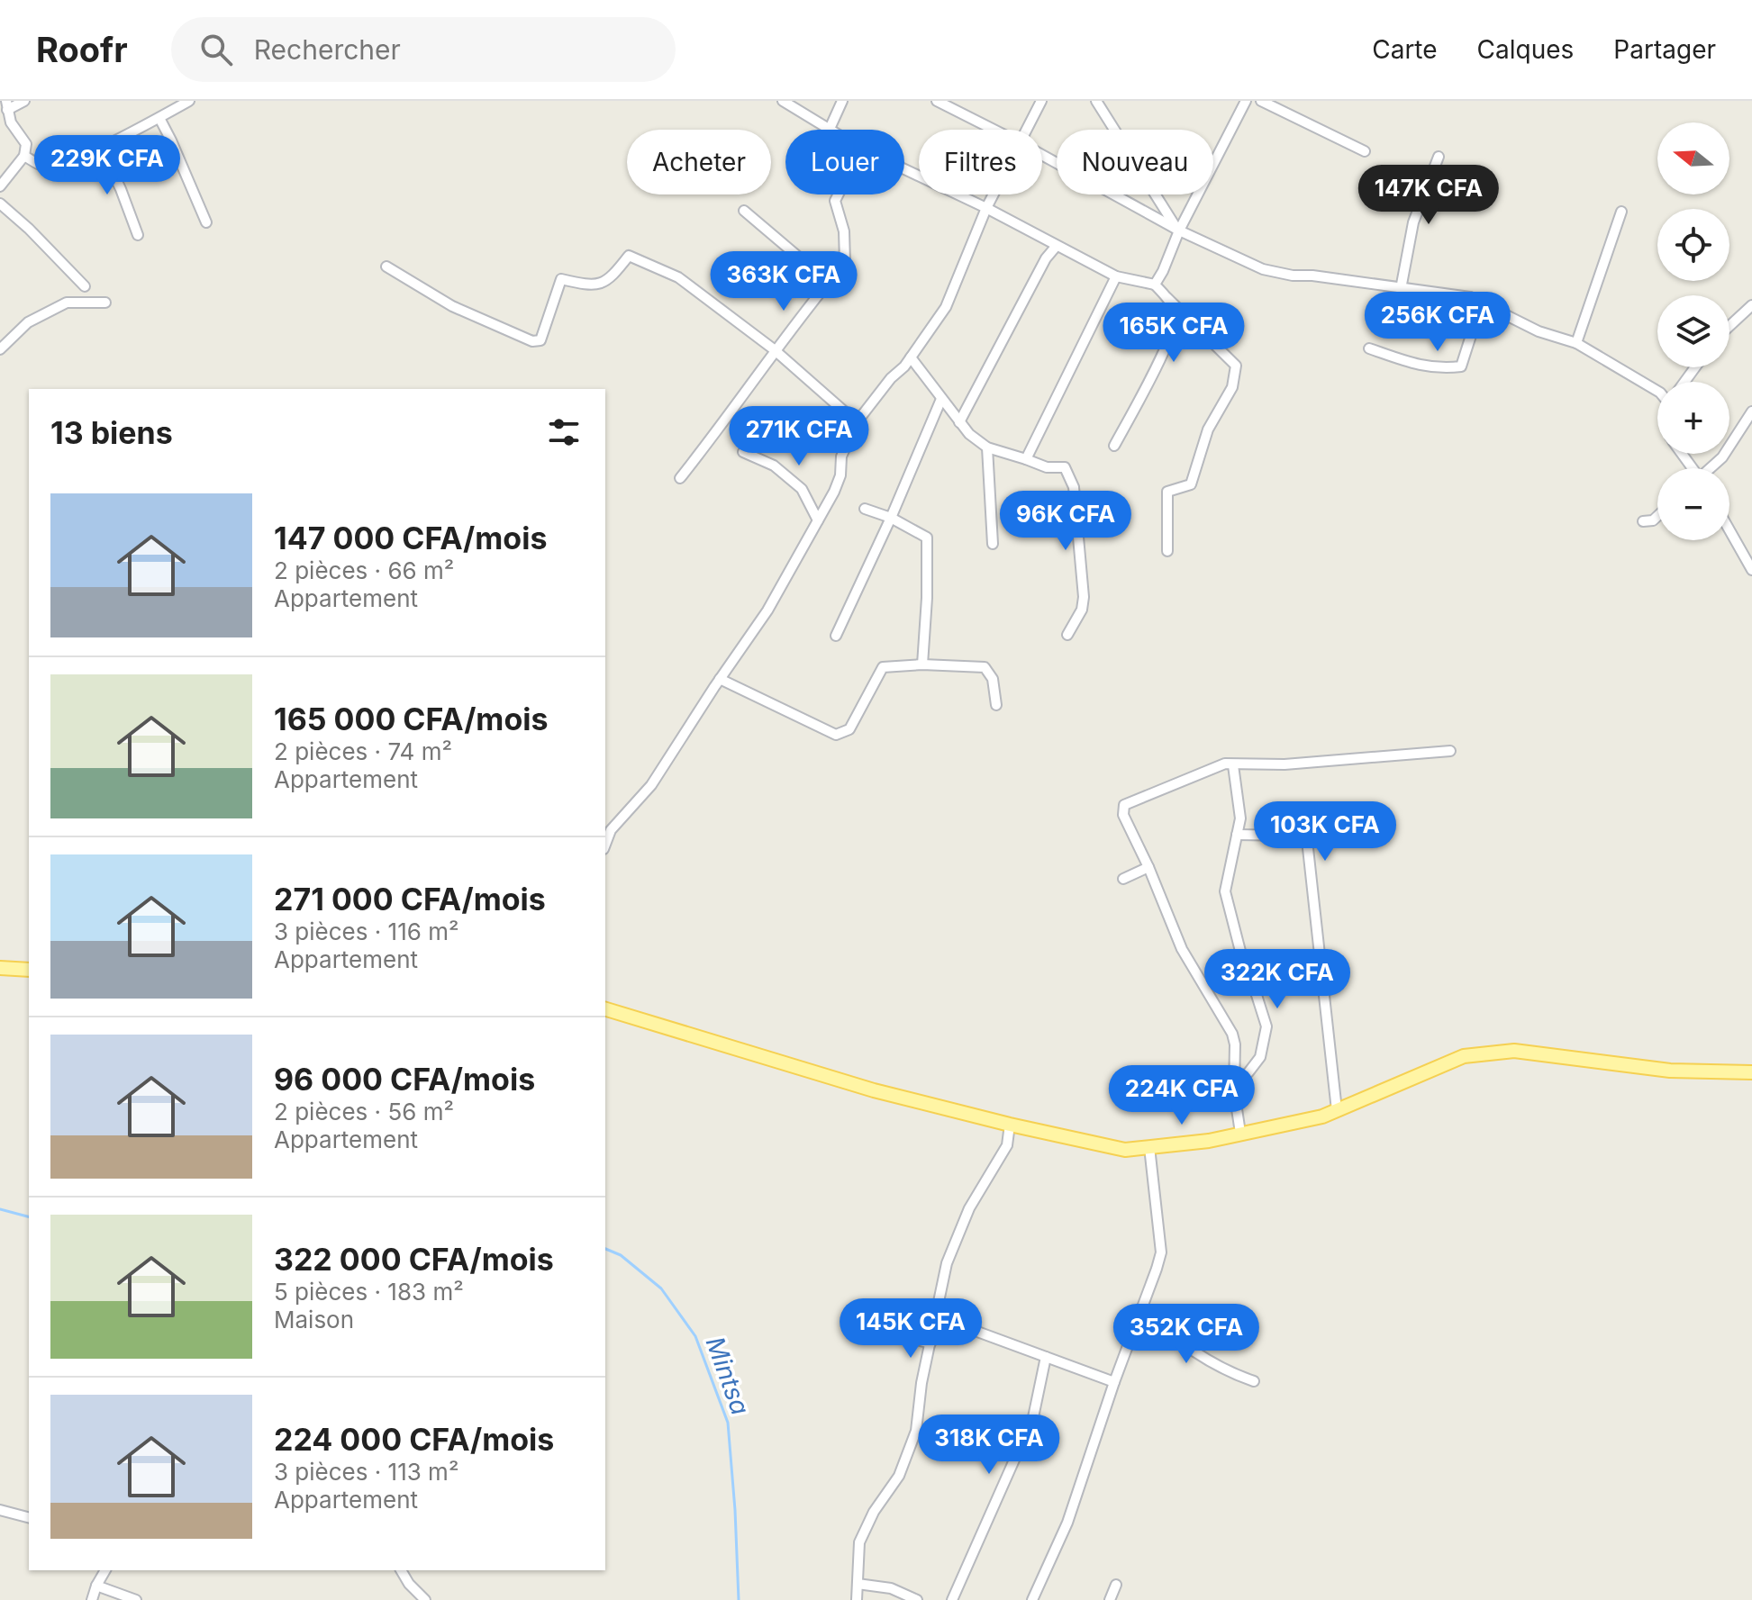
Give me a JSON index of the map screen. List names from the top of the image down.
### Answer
{
  "water": ["Mintsa"],
  "north": "left",
  "page": {
    "header": "Roofr",
    "search": "Rechercher",
    "nav": ["Carte", "Calques", "Partager"],
    "map_buttons": ["+", "−"],
    "chip": [
      "Acheter",
      "Louer",
      "Filtres",
      "Nouveau"
    ],
    "price": [
      "229K CFA",
      "147K CFA",
      "363K CFA",
      "256K CFA",
      "165K CFA",
      "271K CFA",
      "96K CFA",
      "103K CFA",
      "322K CFA",
      "224K CFA",
      "145K CFA",
      "352K CFA",
      "318K CFA"
    ],
    "heading": "13 biens",
    "list": [
      {
        "name": "147 000 CFA/mois",
        "note": "2 pièces · 66 m² · Appartement"
      },
      {
        "name": "165 000 CFA/mois",
        "note": "2 pièces · 74 m² · Appartement"
      },
      {
        "name": "271 000 CFA/mois",
        "note": "3 pièces · 116 m² · Appartement"
      },
      {
        "name": "96 000 CFA/mois",
        "note": "2 pièces · 56 m² · Appartement"
      },
      {
        "name": "322 000 CFA/mois",
        "note": "5 pièces · 183 m² · Maison"
      },
      {
        "name": "224 000 CFA/mois",
        "note": "3 pièces · 113 m² · Appartement"
      }
    ]
  }
}
